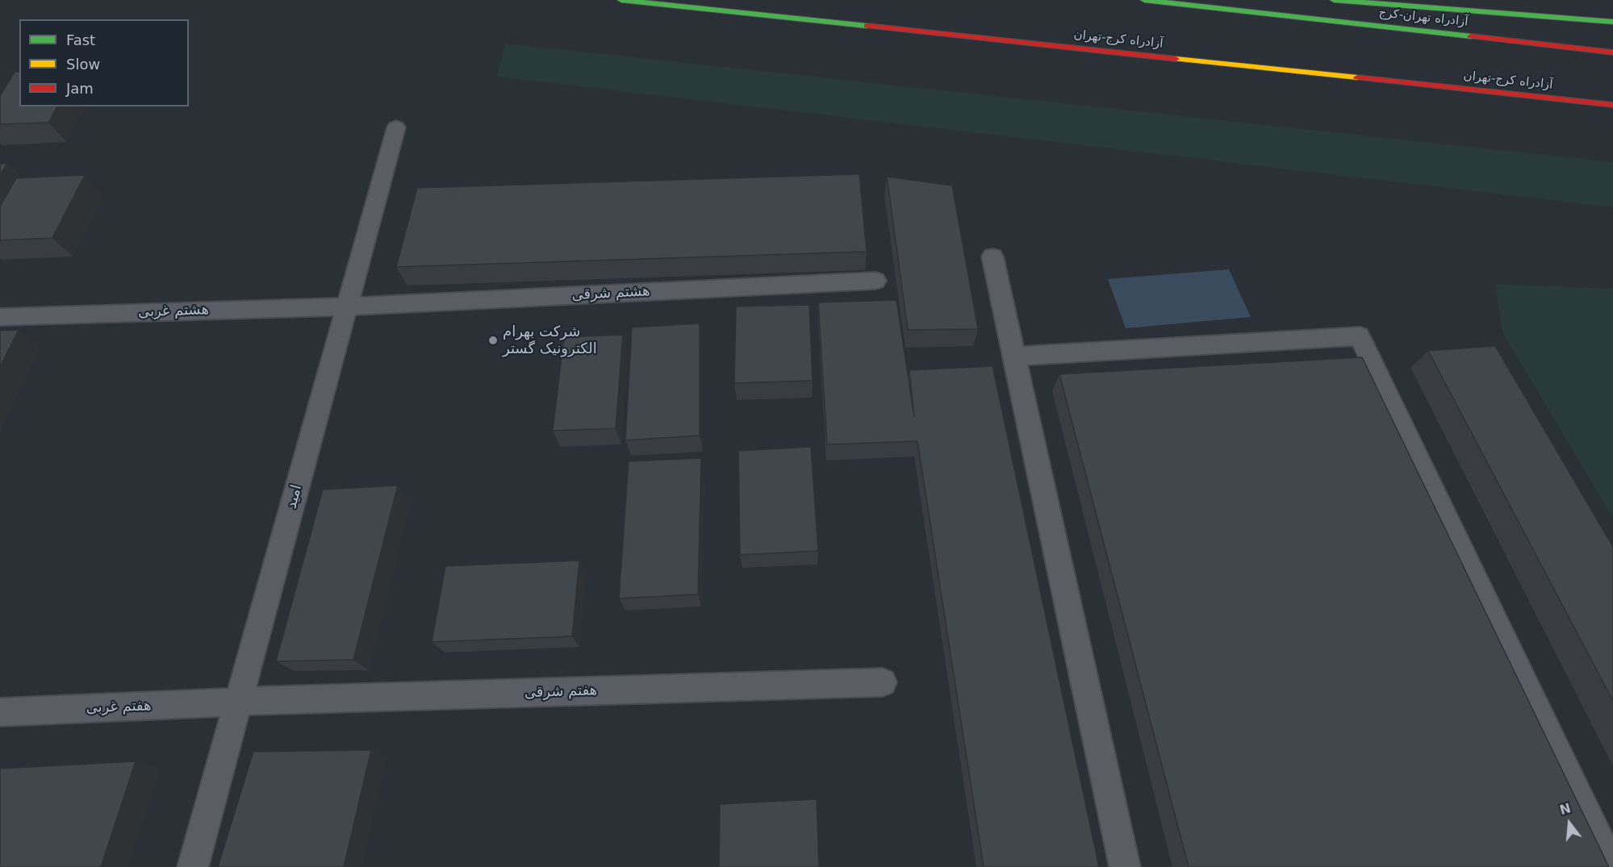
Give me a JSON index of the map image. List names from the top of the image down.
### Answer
{
  "streets": {
    "main road": ["آزادراه تهران-کرج", "آزادراه کرج-تهران"],
    "lane": [
      "هشتم شرقی",
      "هشتم غربی",
      "امید",
      "هفتم شرقی",
      "هفتم غربی"
    ]
  },
  "crossings": [
    ["هشتم شرقی", "هشتم غربی"],
    ["هشتم شرقی", "امید"],
    ["هشتم غربی", "امید"],
    ["امید", "هفتم شرقی"],
    ["امید", "هفتم غربی"],
    ["هفتم شرقی", "هفتم غربی"]
  ],
  "places": ["شرکت بهرام الکترونیک گستر"],
  "legend": ["Fast", "Slow", "Jam"],
  "north": "top"
}
